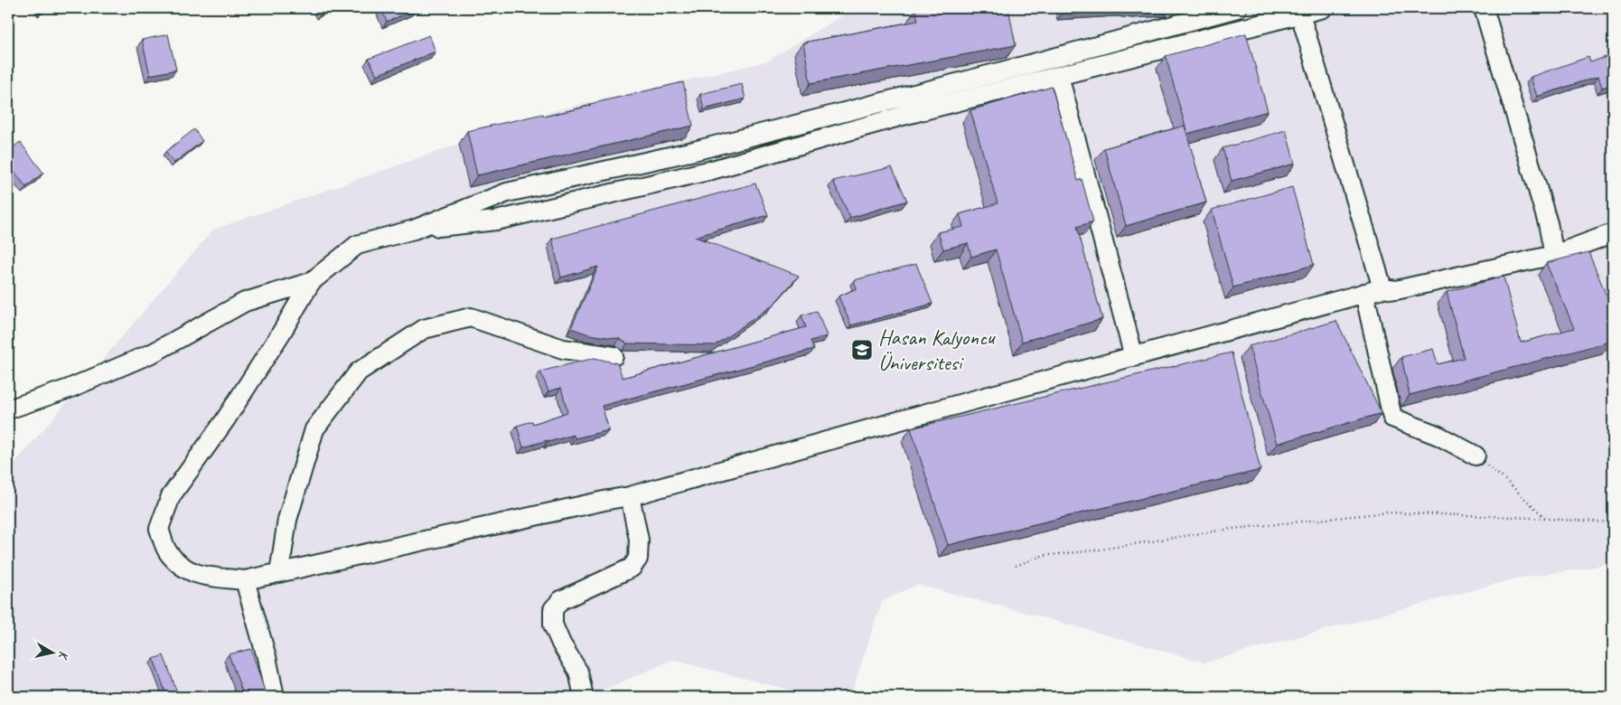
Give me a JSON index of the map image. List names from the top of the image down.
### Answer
{
  "places": {
    "school or university": ["Hasan Kalyoncu Üniversitesi"]
  },
  "north": "right"
}
